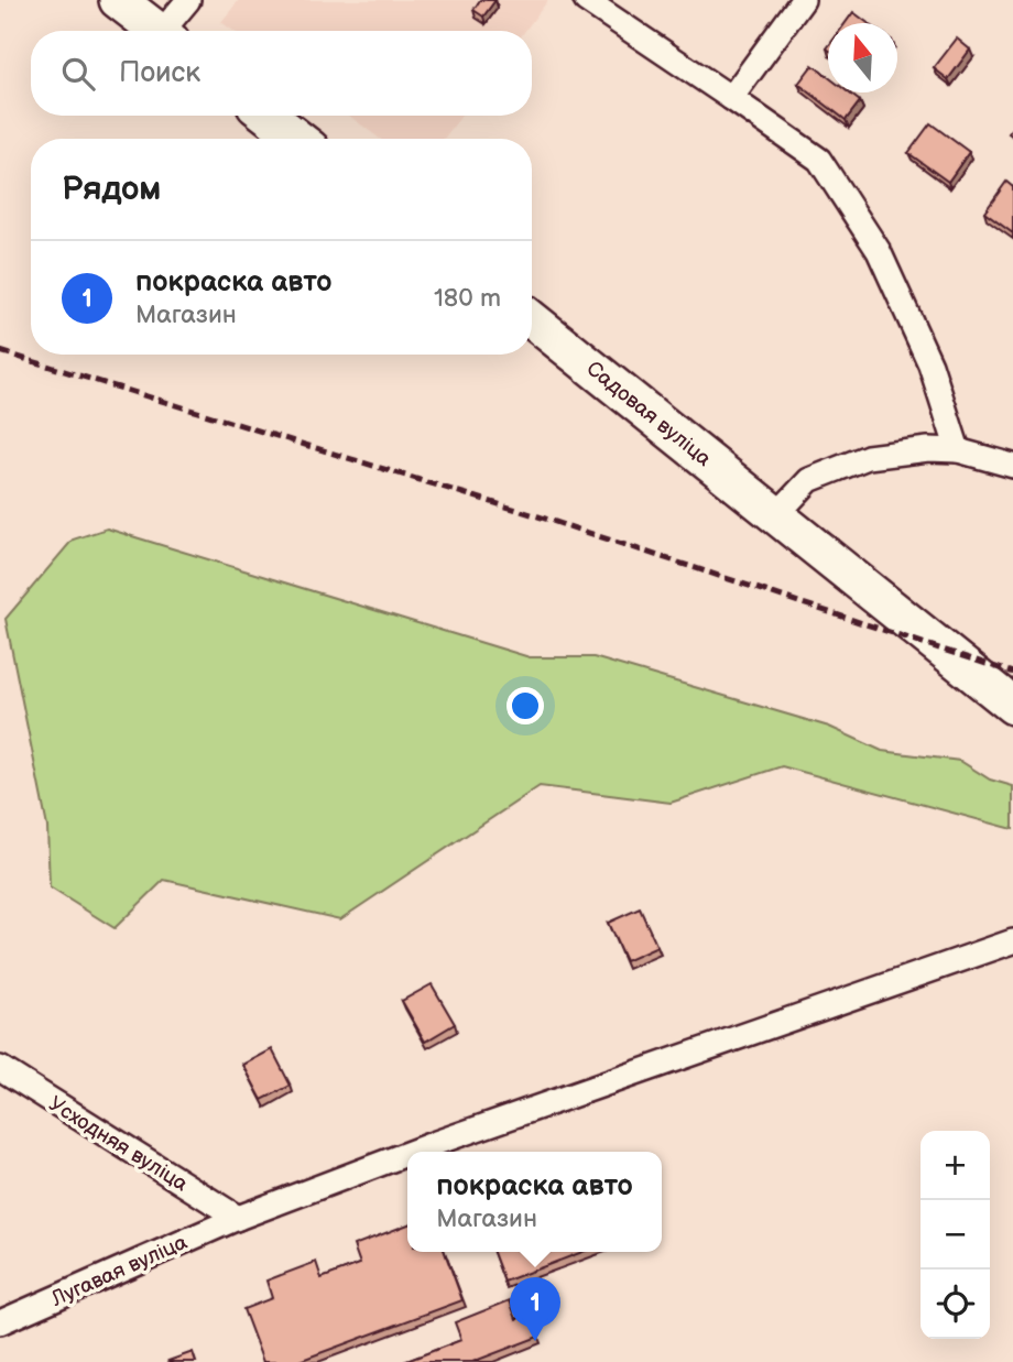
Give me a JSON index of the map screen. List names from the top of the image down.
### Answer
{
  "streets": {
    "main road": ["Садовая вуліца"],
    "street": ["Усходняя вуліца", "Лугавая вуліца"]
  },
  "crossings": [
    ["Усходняя вуліца", "Лугавая вуліца"]
  ],
  "north": "top",
  "page": {
    "search": "Поиск",
    "heading": "Рядом",
    "list": [
      {
        "mark": "1",
        "name": "покраска авто",
        "note": "Магазин",
        "value": "180 m"
      }
    ],
    "map_buttons": ["+", "−"],
    "popup": ["покраска авто", "Магазин"],
    "pins": "1"
  }
}
